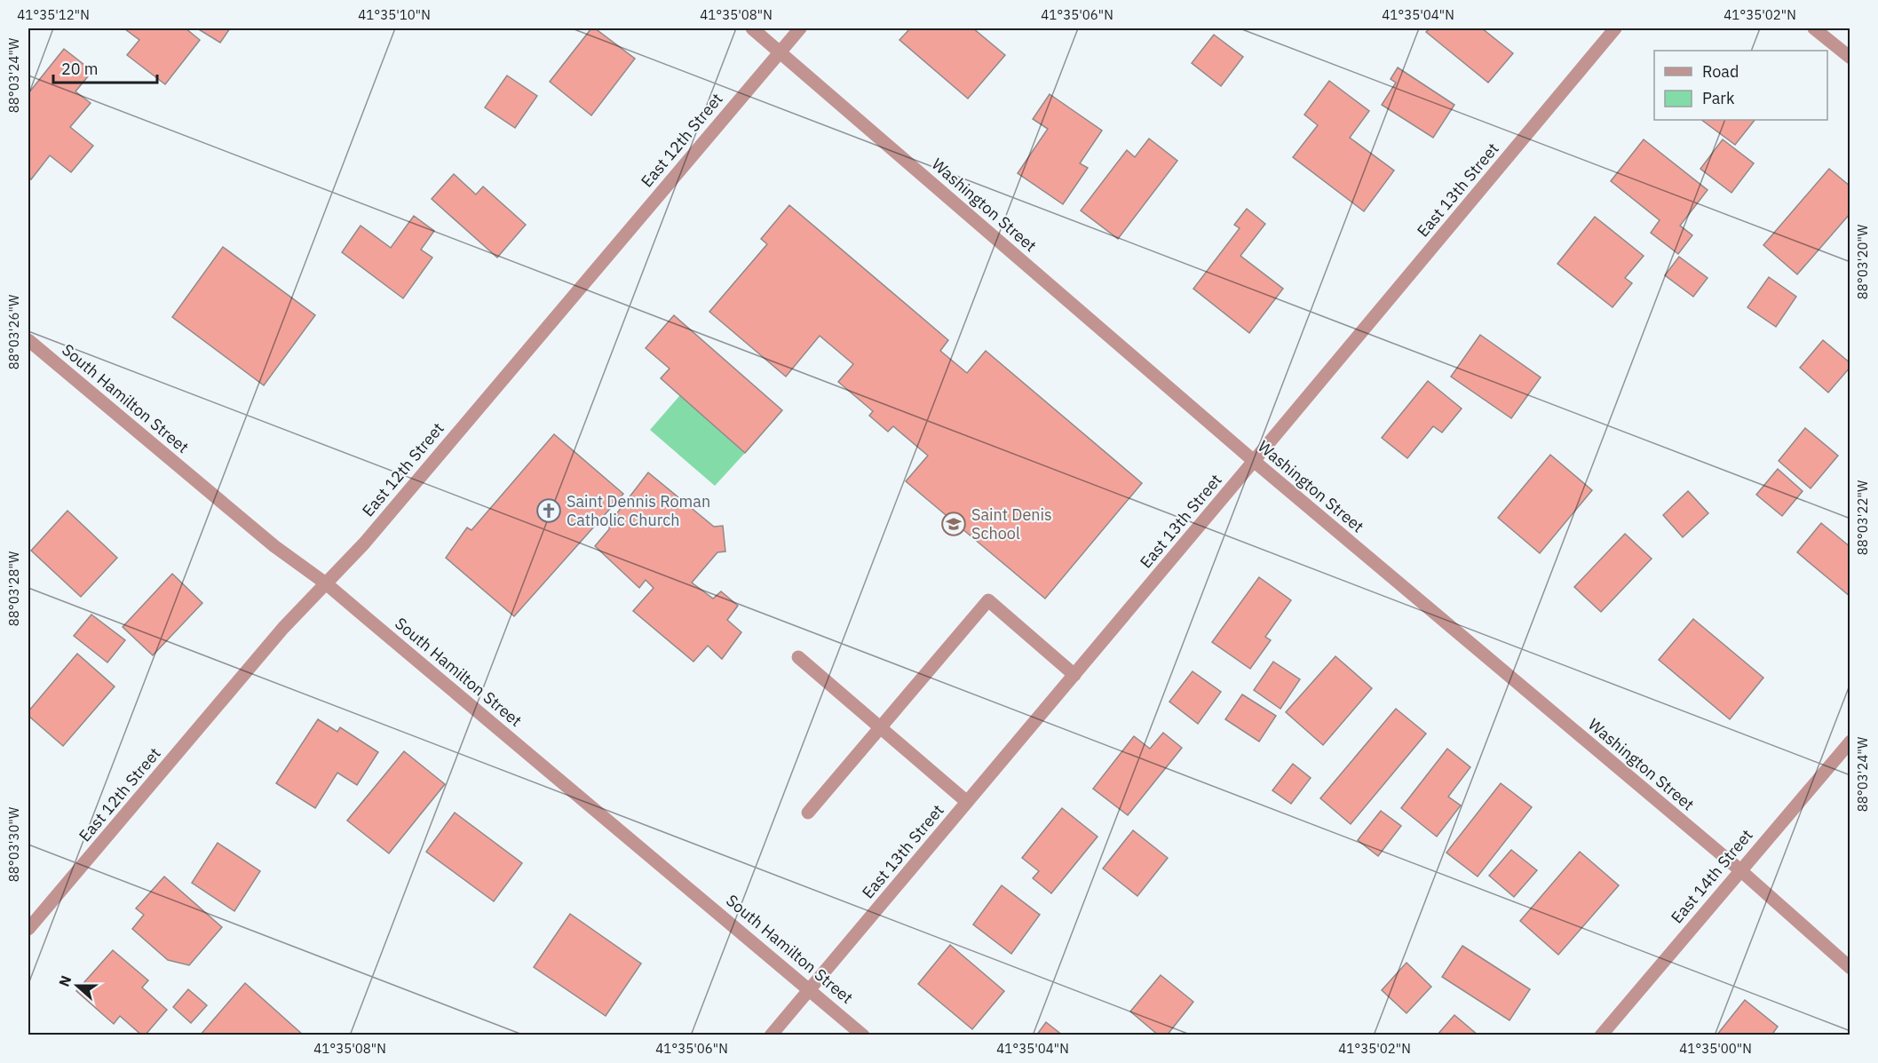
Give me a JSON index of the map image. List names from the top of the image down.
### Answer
{
  "streets": {
    "street": [
      "East 12th Street",
      "East 13th Street",
      "Washington Street",
      "South Hamilton Street",
      "East 14th Street"
    ]
  },
  "crossings": [
    ["East 12th Street", "Washington Street"],
    ["East 12th Street", "South Hamilton Street"],
    ["East 13th Street", "Washington Street"],
    ["East 13th Street", "South Hamilton Street"],
    ["Washington Street", "East 14th Street"]
  ],
  "places": {
    "church": ["Saint Dennis Roman Catholic Church"],
    "school or university": ["Saint Denis School"]
  },
  "legend": ["Road", "Park"],
  "scale_bar": "20 m",
  "north": "left",
  "coordinates": [
    "41°35'12\"N",
    "41°35'10\"N",
    "41°35'08\"N",
    "41°35'06\"N",
    "41°35'04\"N",
    "41°35'02\"N",
    "88°03'24\"W",
    "88°03'20\"W",
    "88°03'26\"W",
    "88°03'22\"W",
    "88°03'28\"W",
    "88°03'30\"W",
    "41°35'00\"N"
  ]
}
